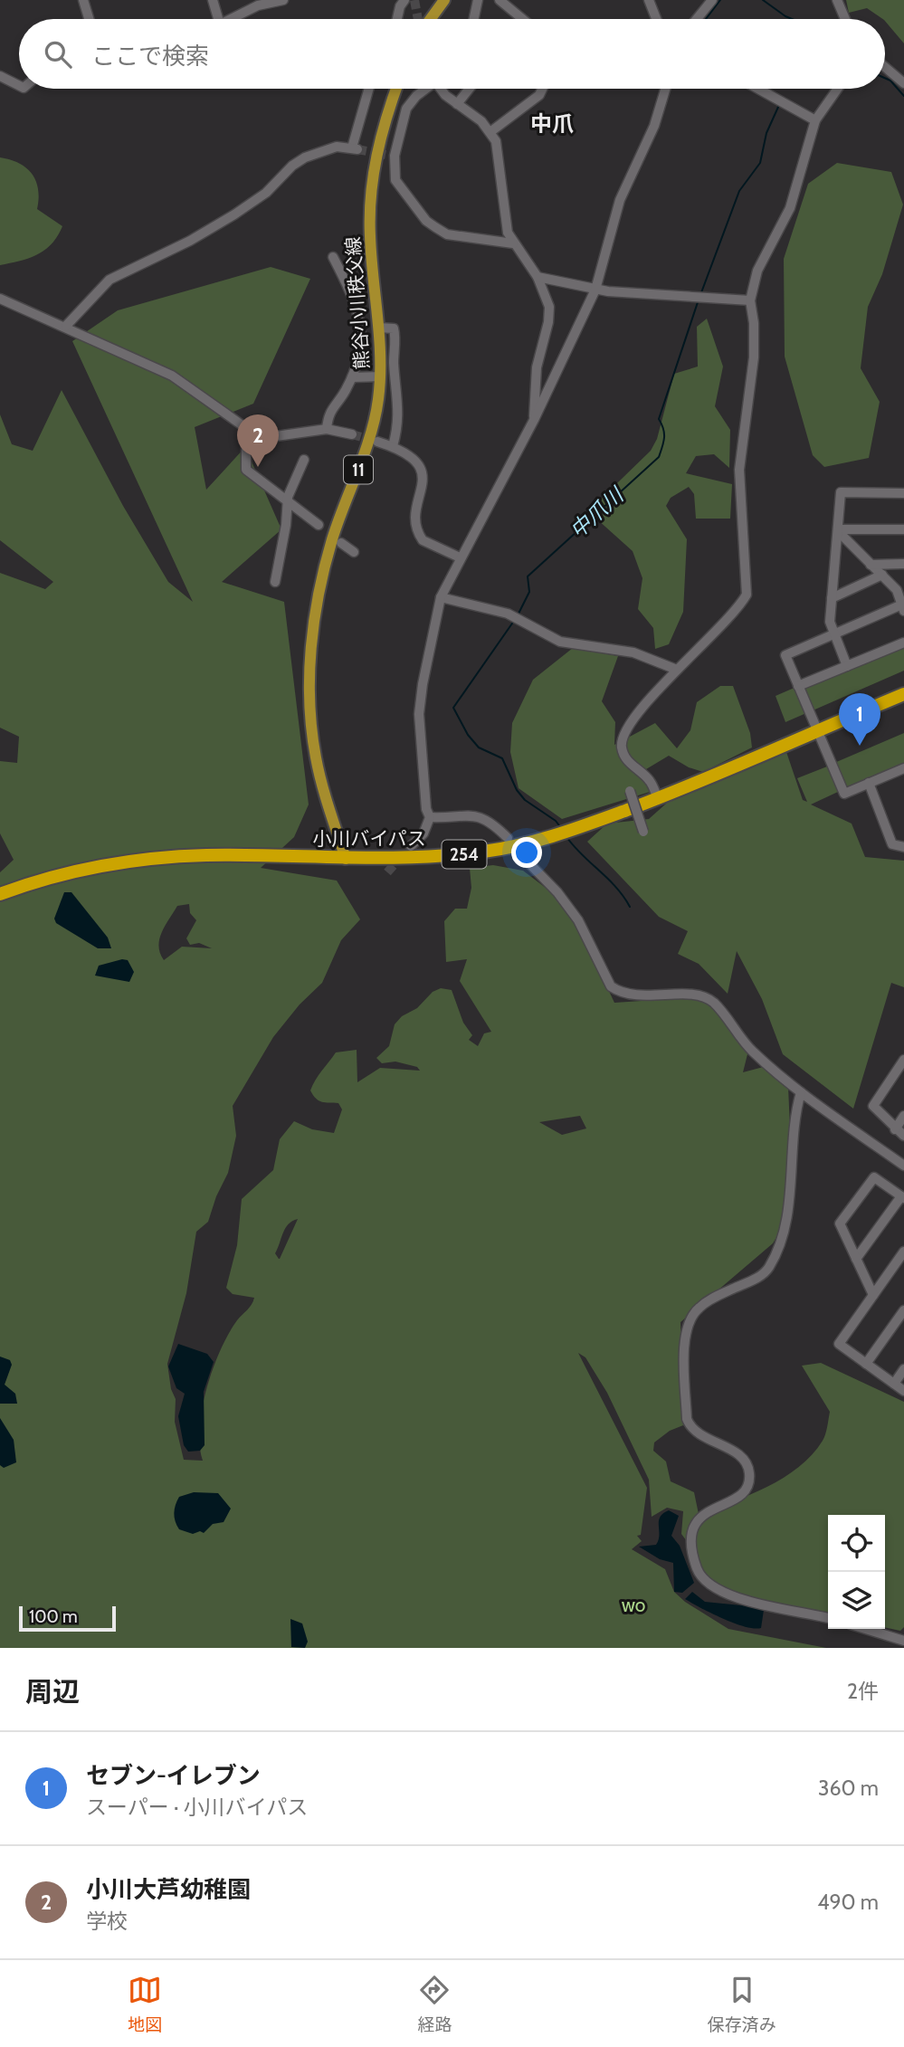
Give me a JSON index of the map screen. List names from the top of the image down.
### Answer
{
  "streets": {
    "highway": ["小川バイパス", "254"],
    "main road": ["熊谷小川秩父線", "11"]
  },
  "crossings": [
    ["熊谷小川秩父線", "小川バイパス"]
  ],
  "districts": ["中爪"],
  "water": ["中爪川"],
  "parks": ["wo"],
  "scale_bar": "100 m",
  "page": {
    "search": "ここで検索",
    "pins": ["2", "1"],
    "scale": "100 m",
    "heading": ["周辺", "2件"],
    "list": [
      {
        "mark": "1",
        "name": "セブン-イレブン",
        "note": "スーパー · 小川バイパス",
        "value": "360 m"
      },
      {
        "mark": "2",
        "name": "小川大芦幼稚園",
        "note": "学校",
        "value": "490 m"
      }
    ],
    "nav": ["地図", "経路", "保存済み"]
  }
}
